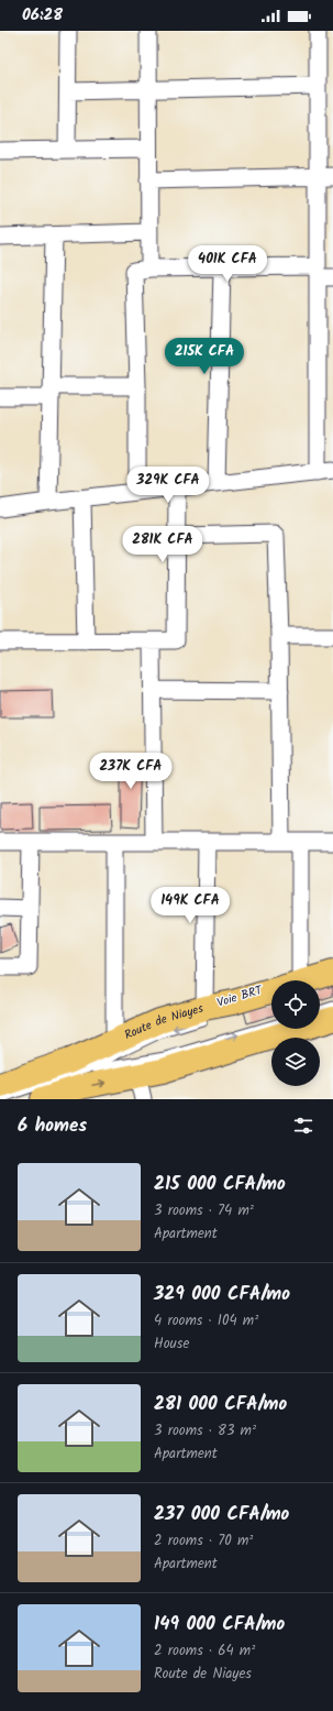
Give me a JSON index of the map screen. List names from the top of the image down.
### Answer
{
  "streets": {
    "main road": ["Route de Niayes"],
    "lane": ["Voie BRT"]
  },
  "crossings": [
    ["Voie BRT", "Route de Niayes"]
  ],
  "page": {
    "status": "06:28",
    "price": [
      "401K CFA",
      "215K CFA",
      "329K CFA",
      "281K CFA",
      "237K CFA",
      "149K CFA"
    ],
    "heading": "6 homes",
    "list": [
      {
        "name": "215 000 CFA/mo",
        "note": "3 rooms · 74 m² · Apartment"
      },
      {
        "name": "329 000 CFA/mo",
        "note": "4 rooms · 104 m² · House"
      },
      {
        "name": "281 000 CFA/mo",
        "note": "3 rooms · 83 m² · Apartment"
      },
      {
        "name": "237 000 CFA/mo",
        "note": "2 rooms · 70 m² · Apartment"
      },
      {
        "name": "149 000 CFA/mo",
        "note": "2 rooms · 64 m² · Route de Niayes"
      }
    ]
  }
}
